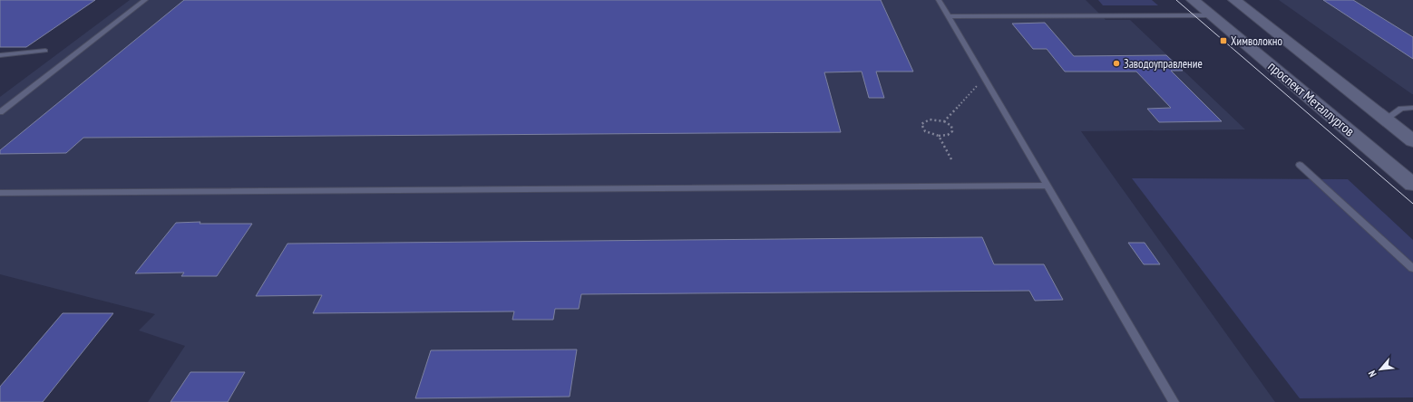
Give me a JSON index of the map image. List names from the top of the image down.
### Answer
{
  "streets": {
    "street": ["проспект Металлургов"]
  },
  "places": {
    "transit": ["Химволокно"],
    "other": ["Заводоуправление"]
  },
  "north": "bottom left"
}
